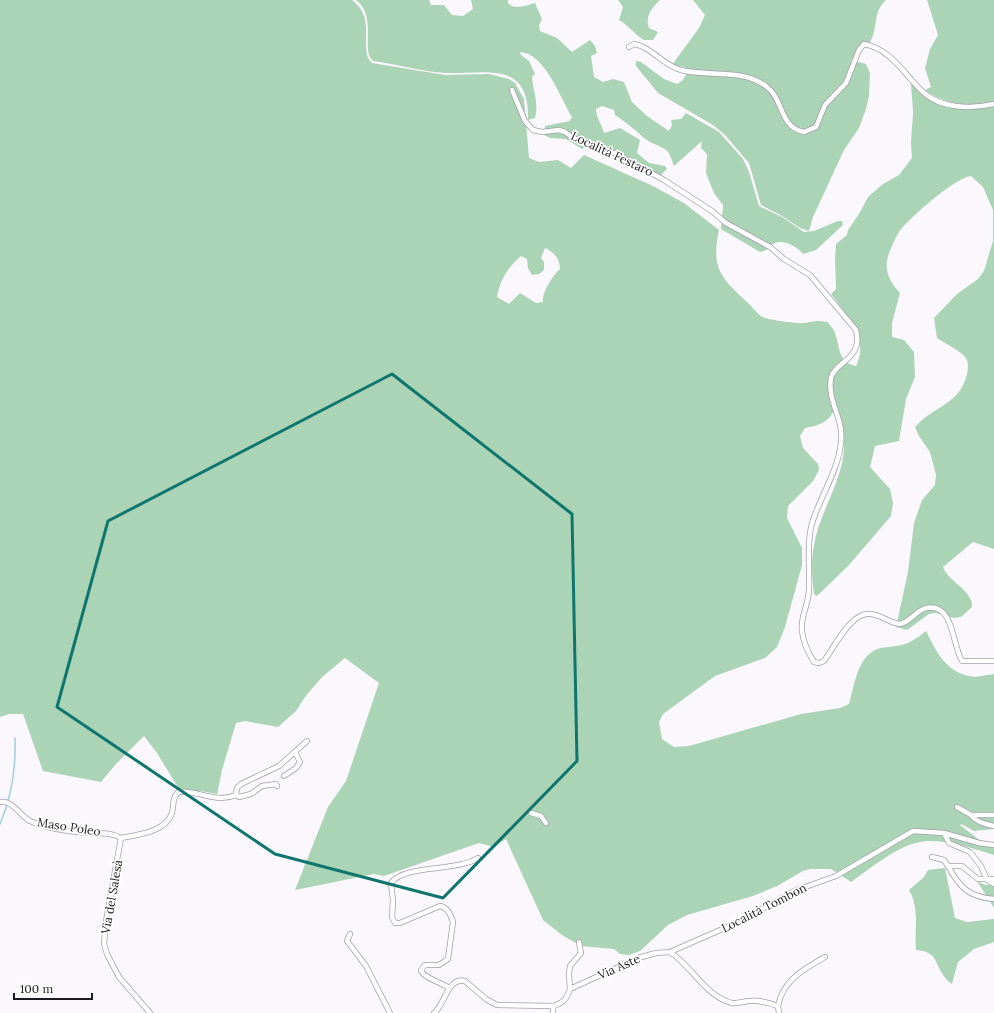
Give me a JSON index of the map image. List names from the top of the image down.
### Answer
{
  "streets": {
    "street": [
      "Località Festaro",
      "Maso Poleo",
      "Via del Salesà",
      "Località Tombon",
      "Via Aste"
    ]
  },
  "crossings": [
    ["Maso Poleo", "Via del Salesà"],
    ["Località Tombon", "Via Aste"]
  ],
  "scale_bar": "100 m"
}
